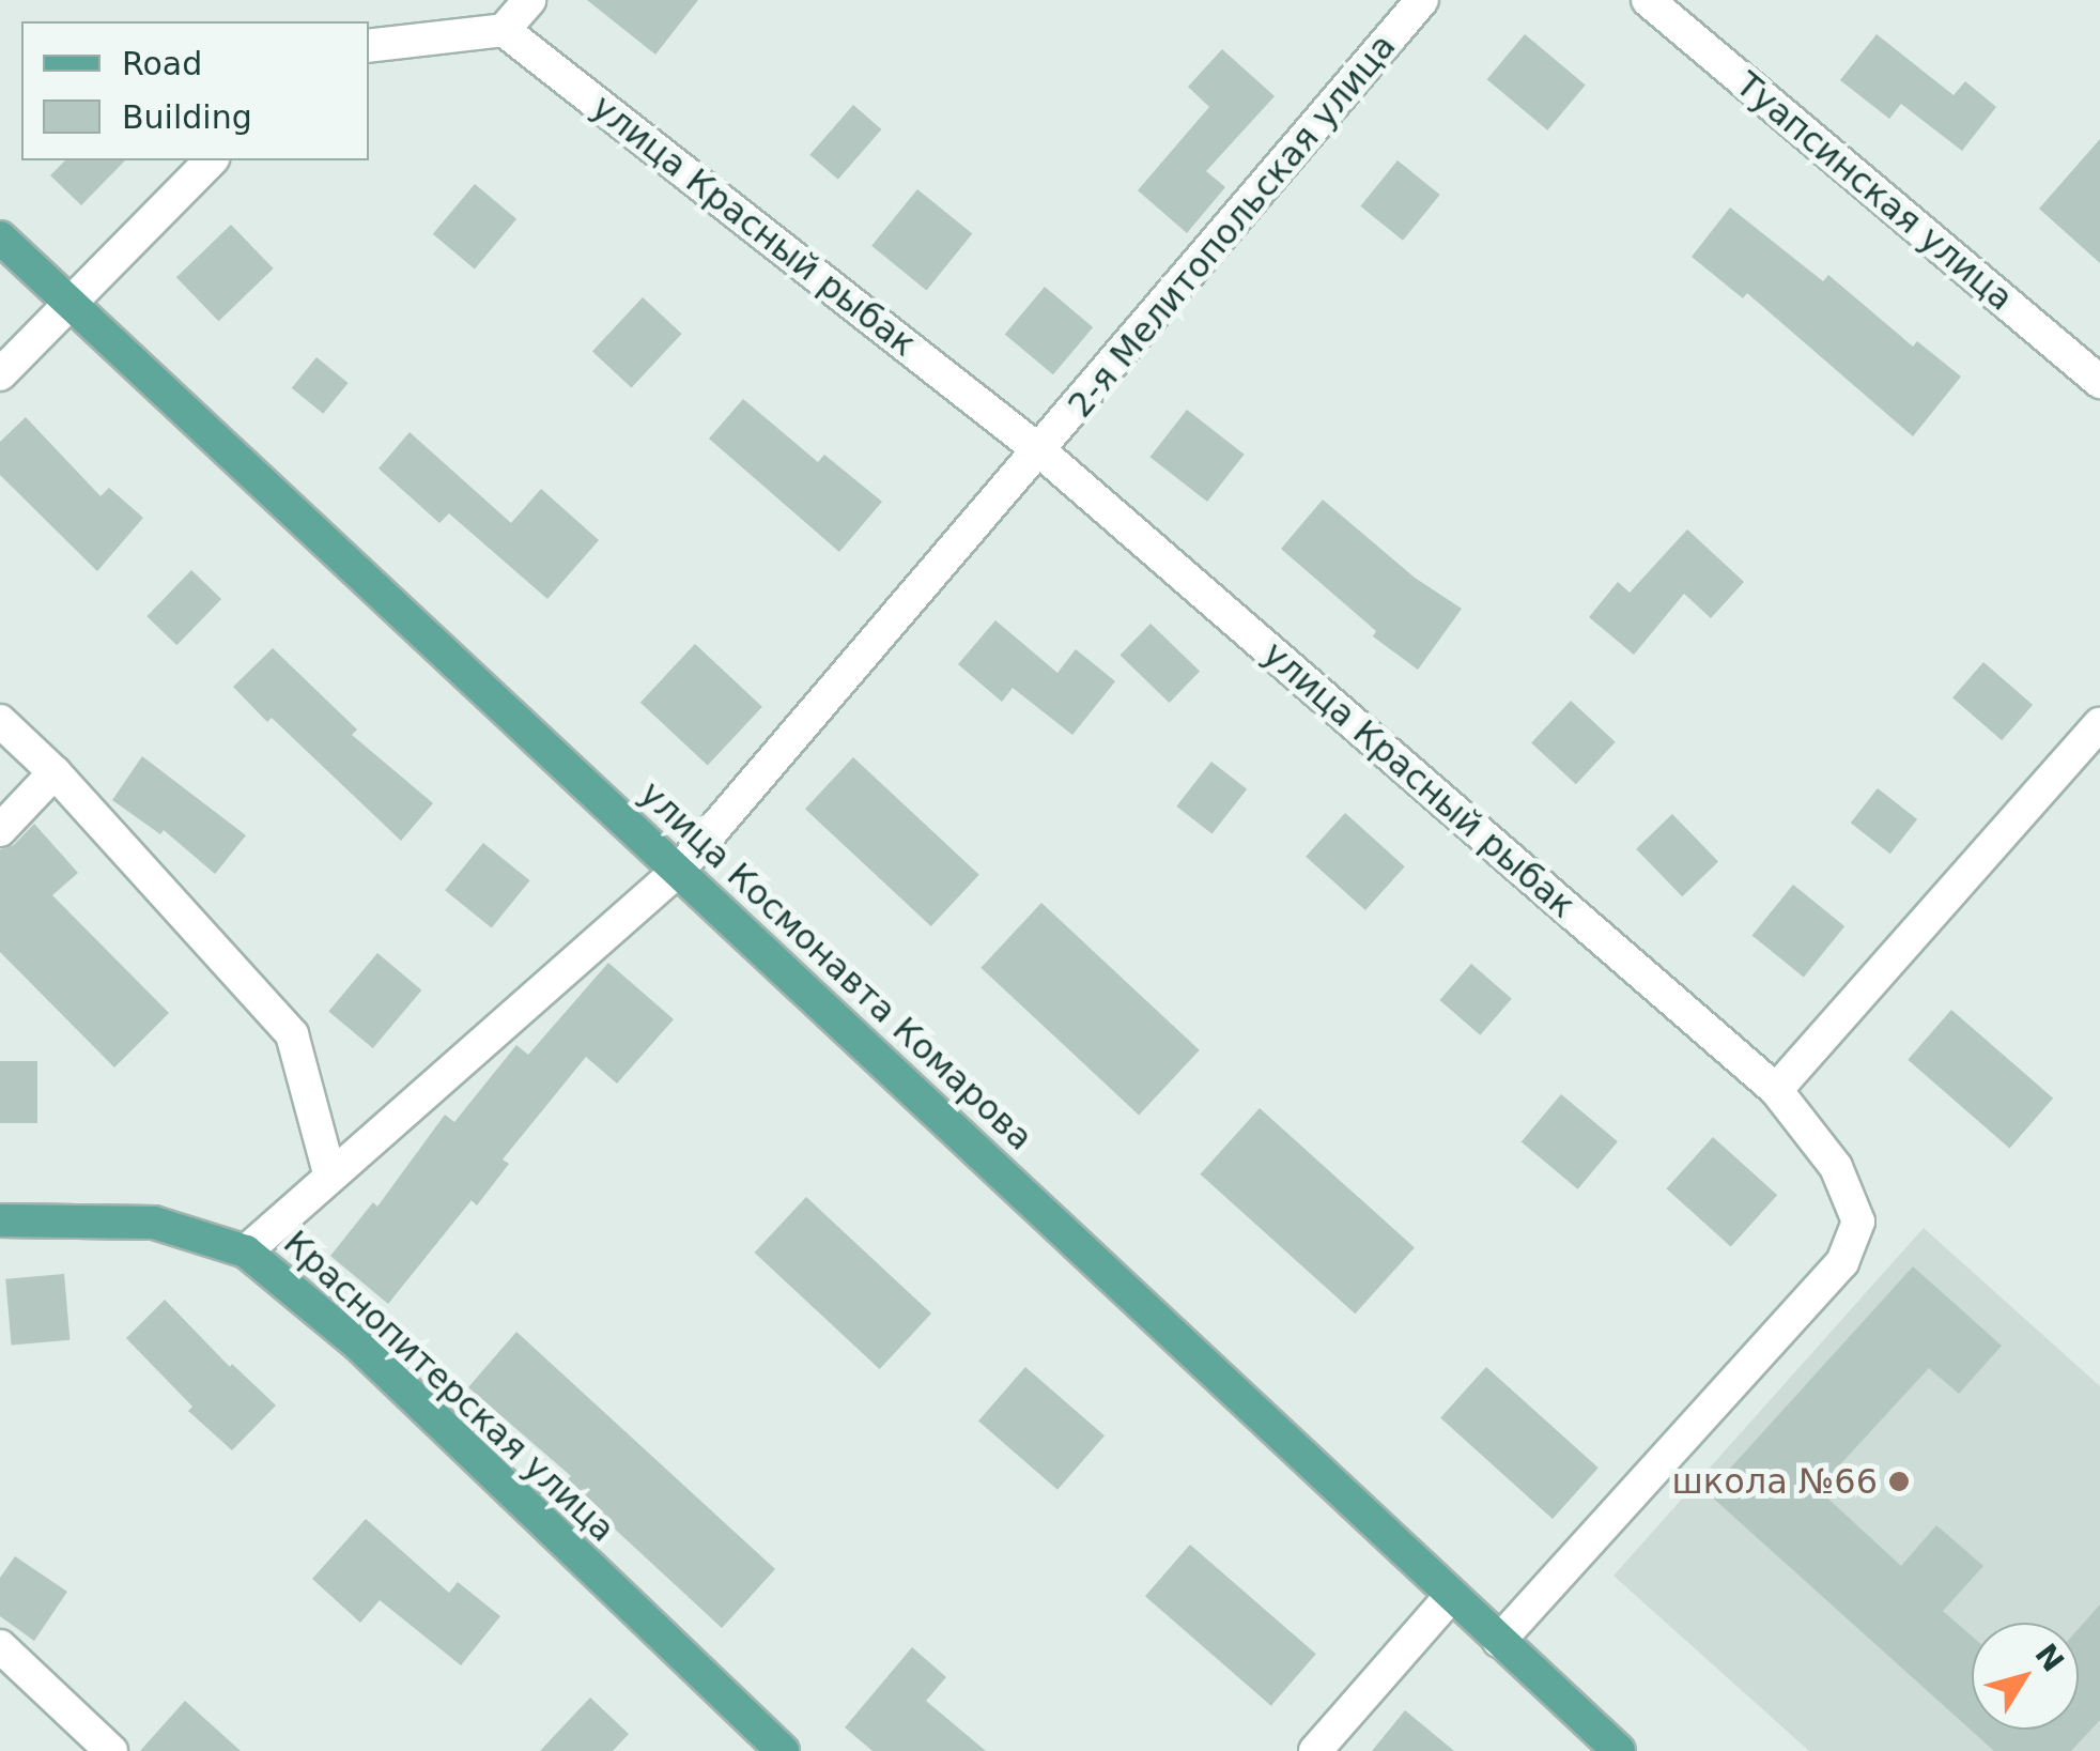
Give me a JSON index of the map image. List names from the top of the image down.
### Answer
{
  "streets": {
    "main road": ["улица Космонавта Комарова", "Краснопитерская улица"],
    "street": ["Туапсинская улица", "улица Красный рыбак", "2-я Мелитопольская улица"]
  },
  "crossings": [
    ["улица Красный рыбак", "2-я Мелитопольская улица"],
    ["улица Красный рыбак", "улица Космонавта Комарова"],
    ["2-я Мелитопольская улица", "улица Космонавта Комарова"],
    ["2-я Мелитопольская улица", "Краснопитерская улица"]
  ],
  "places": ["школа №66"],
  "legend": ["Road", "Building"],
  "north": "top right"
}
